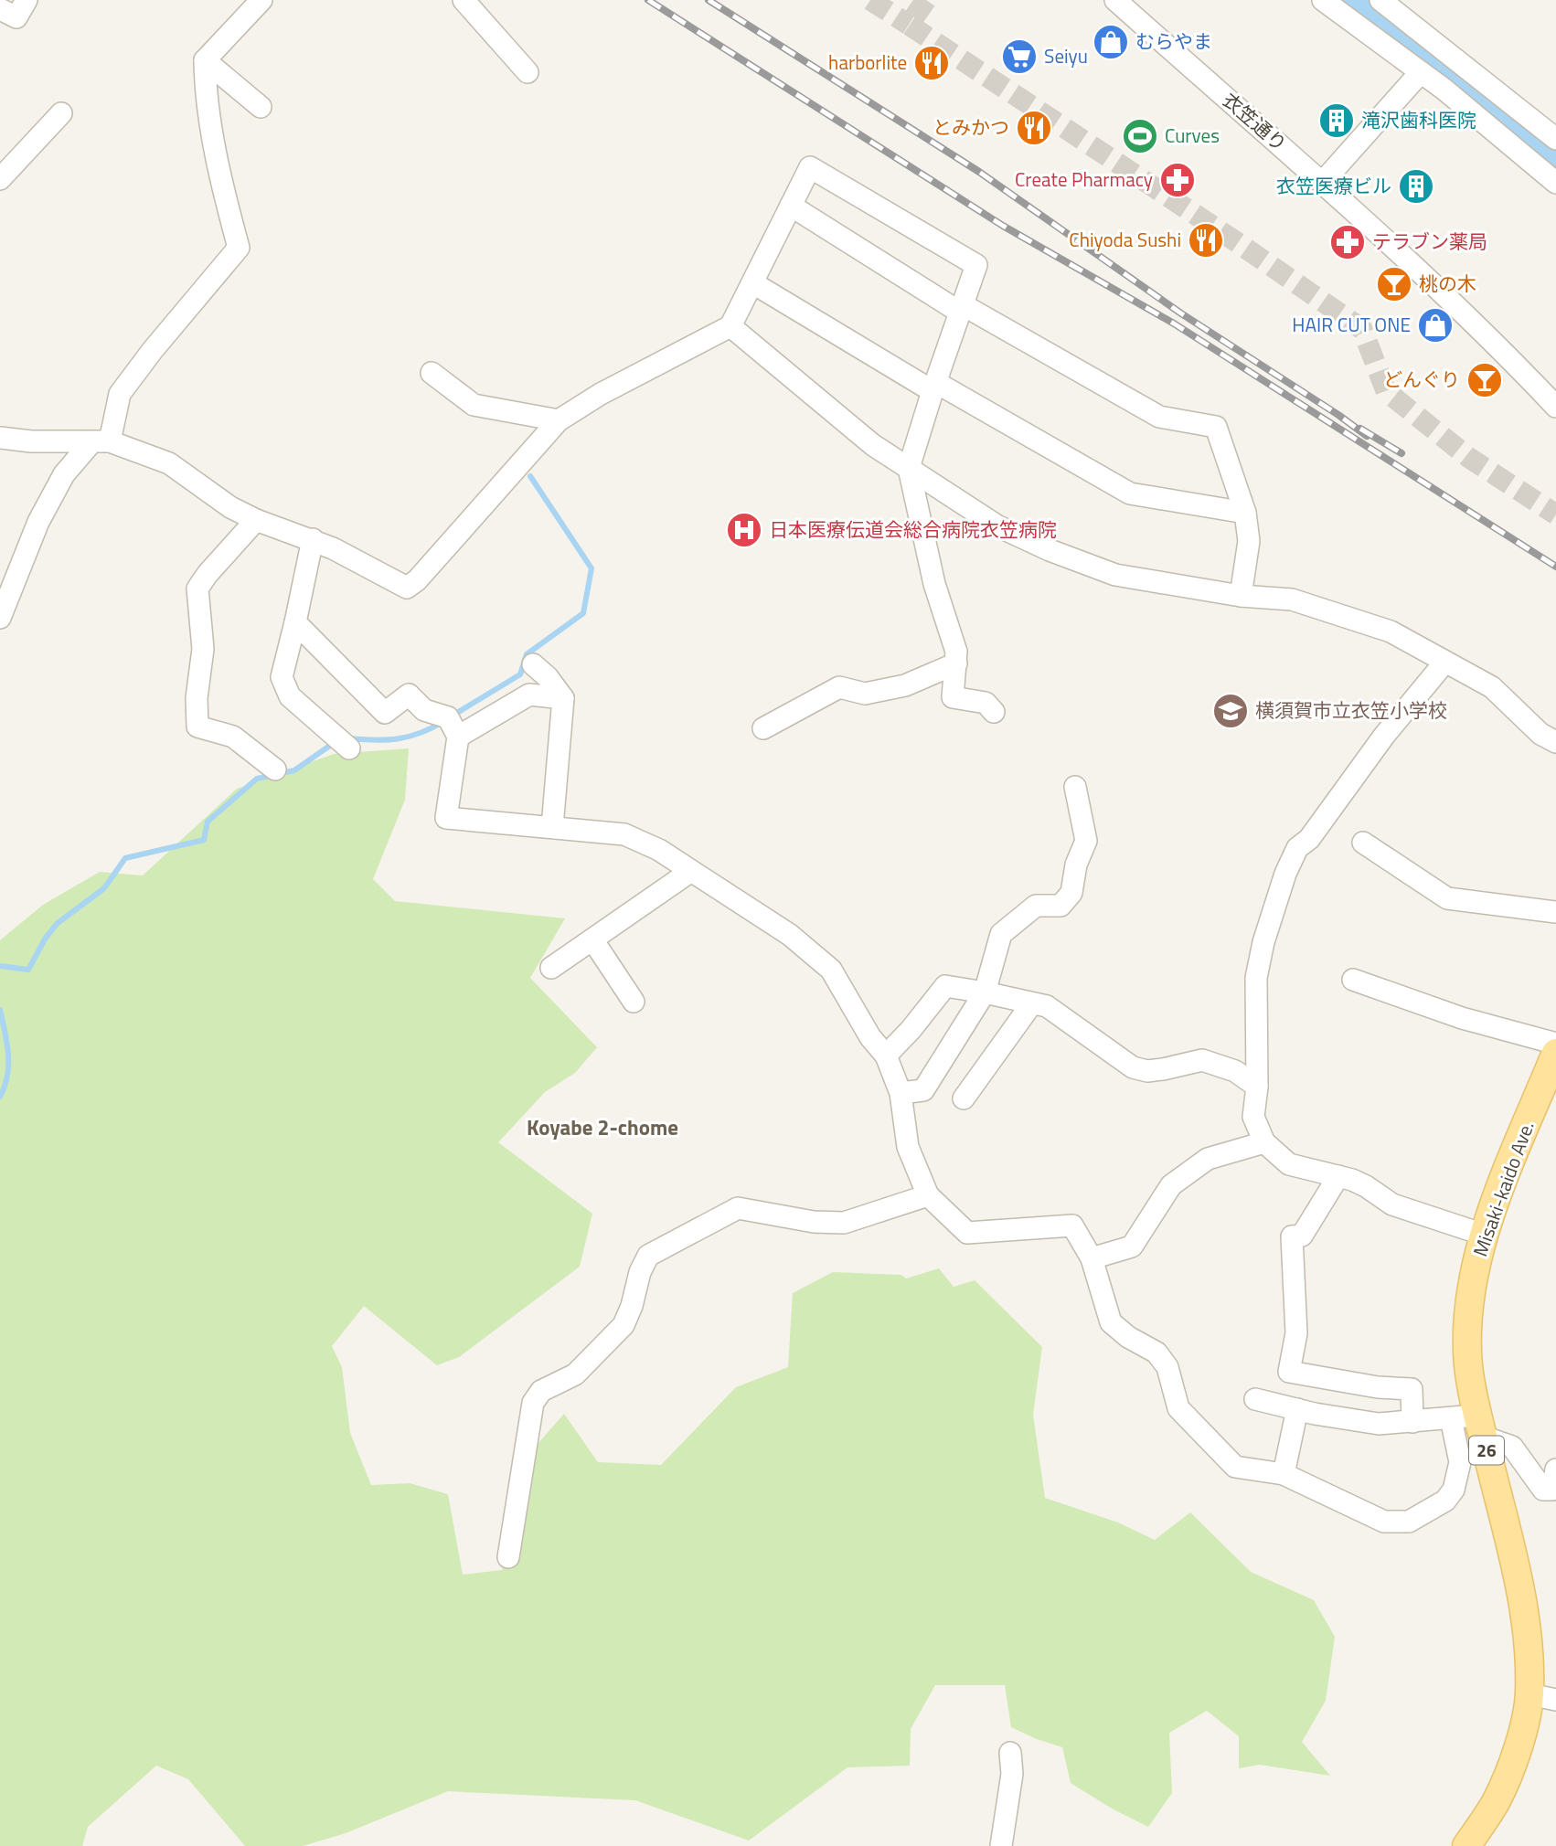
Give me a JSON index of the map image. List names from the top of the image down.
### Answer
{
  "streets": {
    "main road": ["Misaki-kaido Ave.", "26"],
    "street": ["衣笠通り"]
  },
  "districts": ["Koyabe 2-chome"],
  "places": {
    "shop": ["むらやま", "HAIR CUT ONE"],
    "supermarket": ["Seiyu"],
    "restaurant": ["harborlite", "とみかつ", "Chiyoda Sushi"],
    "building": ["滝沢歯科医院", "衣笠医療ビル"],
    "sports": ["Curves"],
    "pharmacy": ["Create Pharmacy", "テラブン薬局"],
    "bar": ["桃の木", "どんぐり"],
    "hospital": ["日本医療伝道会総合病院衣笠病院"],
    "school or university": ["横須賀市立衣笠小学校"]
  }
}
